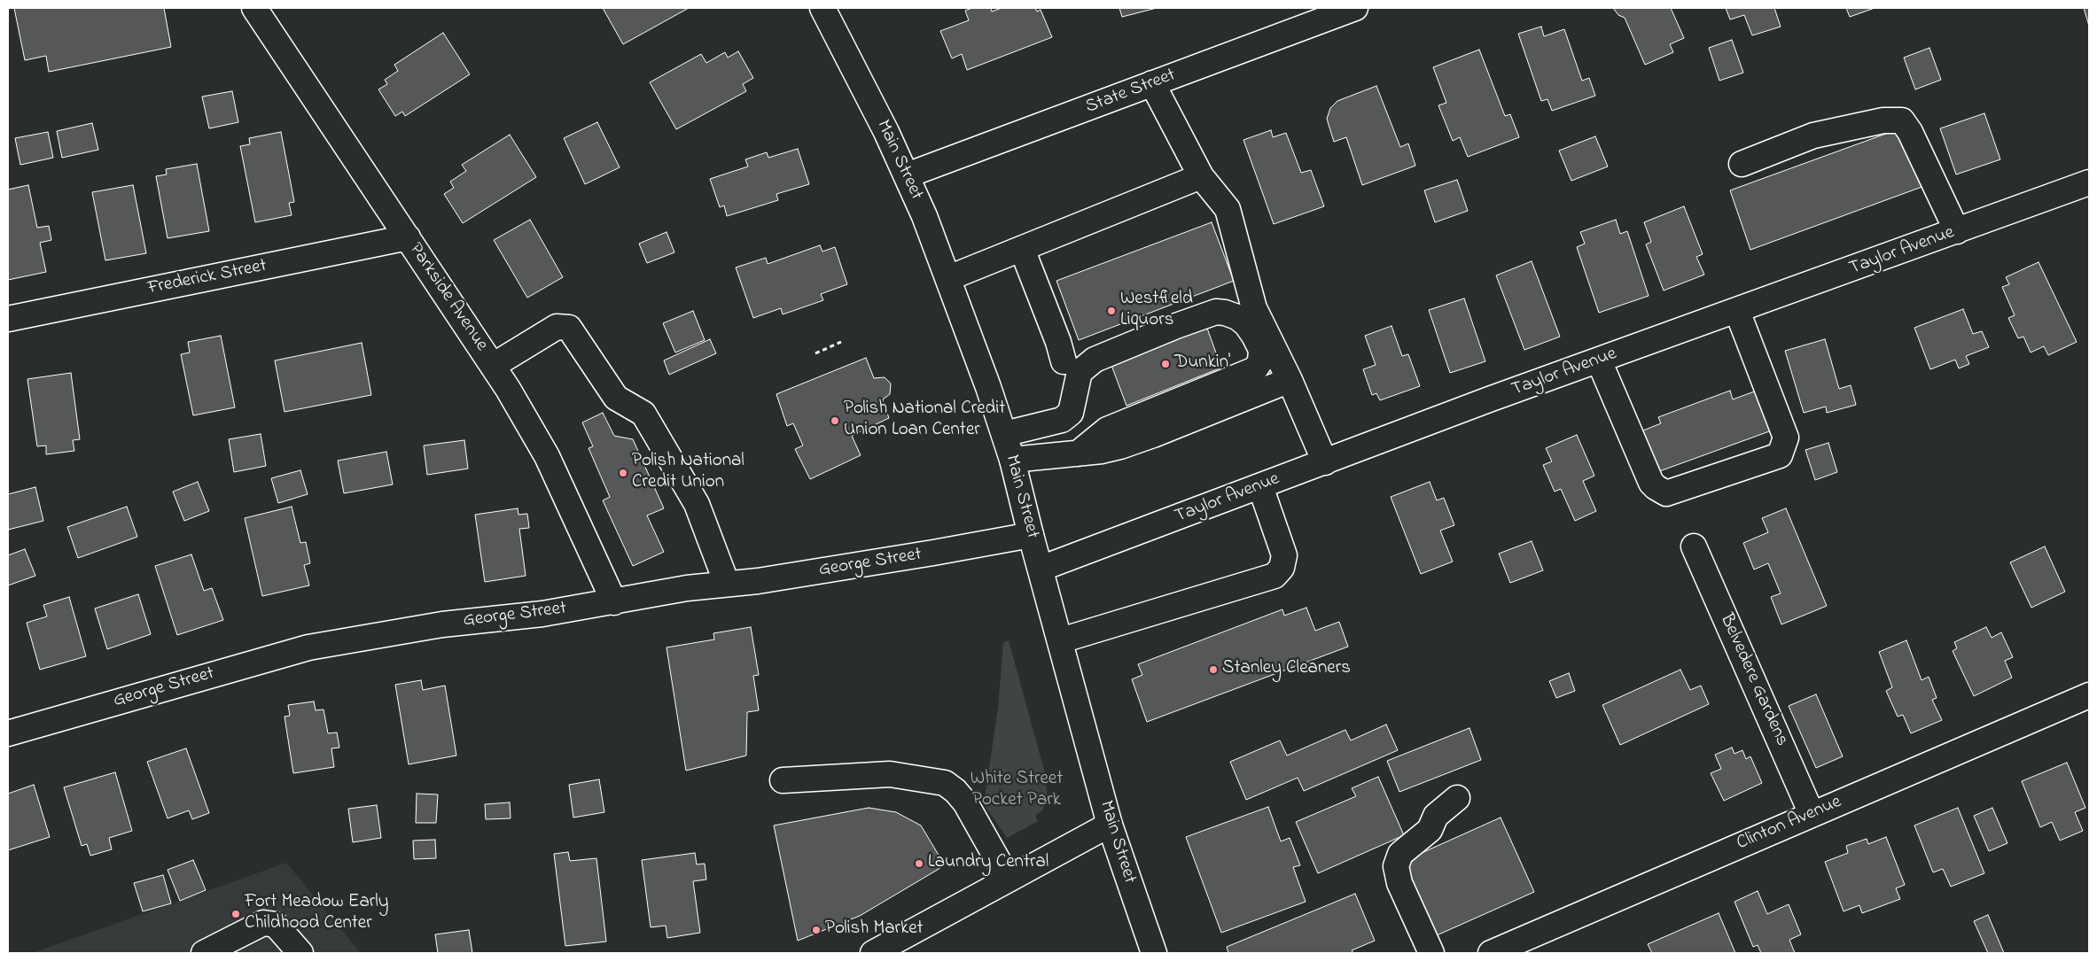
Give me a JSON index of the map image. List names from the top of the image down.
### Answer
{
  "streets": {
    "street": [
      "State Street",
      "Main Street",
      "Taylor Avenue",
      "Frederick Street",
      "Parkside Avenue",
      "George Street",
      "Belvedere Gardens",
      "Clinton Avenue"
    ]
  },
  "crossings": [
    ["State Street", "Main Street"],
    ["Main Street", "Taylor Avenue"],
    ["Main Street", "George Street"],
    ["Frederick Street", "Parkside Avenue"],
    ["Parkside Avenue", "George Street"],
    ["Belvedere Gardens", "Clinton Avenue"]
  ],
  "parks": ["White Street Pocket Park"],
  "places": [
    "Westfield Liquors",
    "Dunkin'",
    "Polish National Credit Union Loan Center",
    "Polish National Credit Union",
    "Stanley Cleaners",
    "Laundry Central",
    "Fort Meadow Early Childhood Center",
    "Polish Market"
  ]
}
